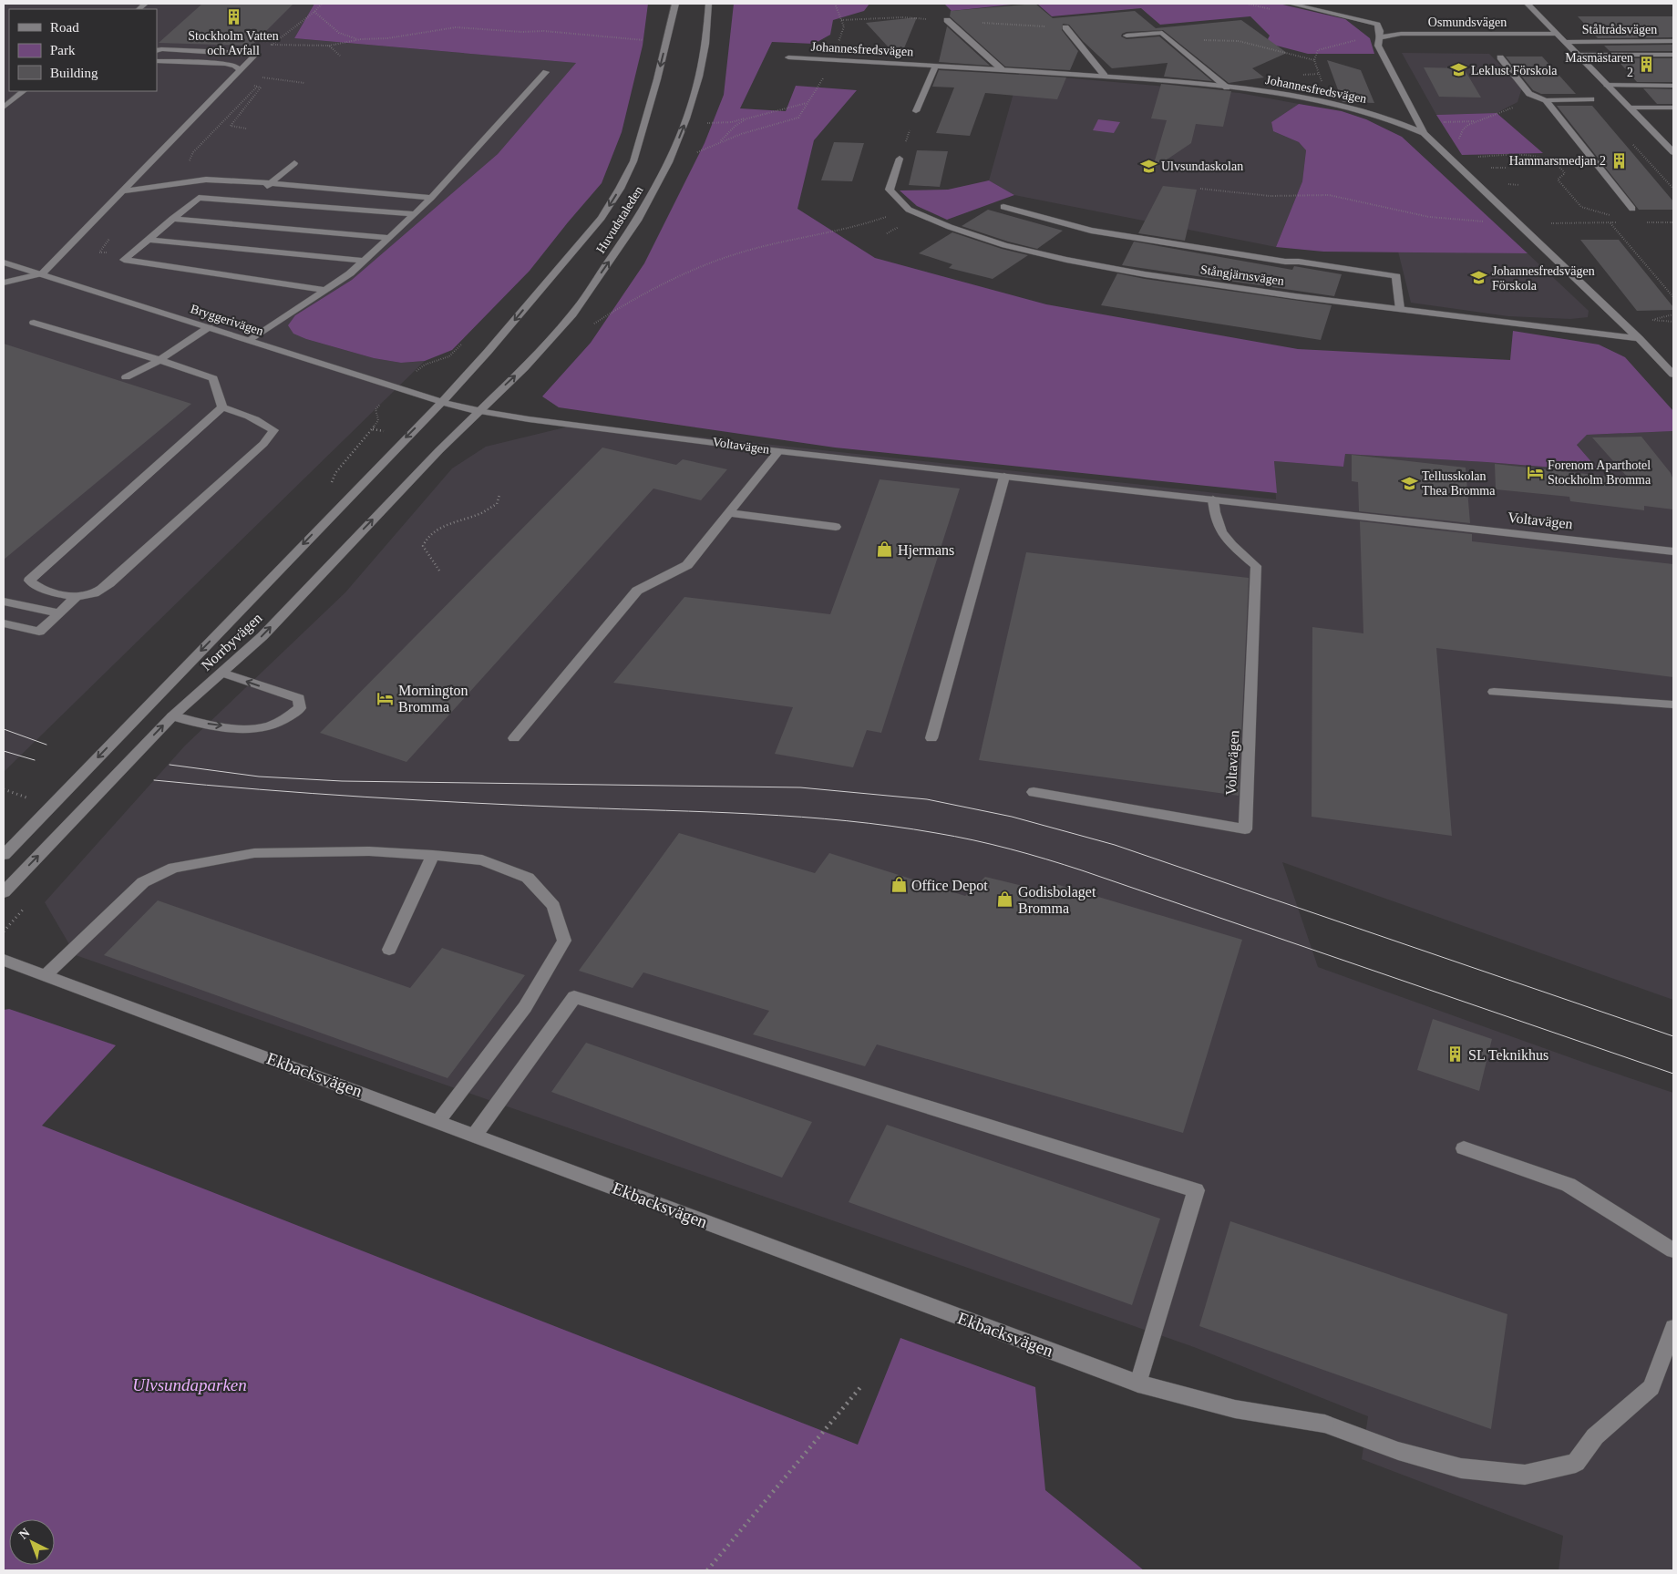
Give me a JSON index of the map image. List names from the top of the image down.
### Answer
{
  "streets": {
    "street": [
      "Osmundsvägen",
      "Ståltrådsvägen",
      "Johannesfredsvägen",
      "Huvudstaleden",
      "Stångjärnsvägen",
      "Bryggerivägen",
      "Voltavägen",
      "Norrbyvägen",
      "Ekbacksvägen"
    ]
  },
  "crossings": [
    ["Osmundsvägen", "Ståltrådsvägen"],
    ["Johannesfredsvägen", "Stångjärnsvägen"],
    ["Huvudstaleden", "Bryggerivägen"],
    ["Huvudstaleden", "Voltavägen"],
    ["Huvudstaleden", "Norrbyvägen"],
    ["Bryggerivägen", "Voltavägen"],
    ["Bryggerivägen", "Norrbyvägen"],
    ["Voltavägen", "Norrbyvägen"]
  ],
  "parks": ["Ulvsundaparken"],
  "places": {
    "building": [
      "Stockholm Vatten och Avfall",
      "Masmästaren 2",
      "Hammarsmedjan 2",
      "SL Teknikhus"
    ],
    "school or university": [
      "Leklust Förskola",
      "Ulvsundaskolan",
      "Johannesfredsvägen Förskola",
      "Tellusskolan Thea Bromma"
    ],
    "hotel": ["Forenom Aparthotel Stockholm Bromma", "Mornington Bromma"],
    "shop": ["Hjermans", "Office Depot", "Godisbolaget Bromma"]
  },
  "legend": ["Road", "Park", "Building"],
  "north": "top left"
}
